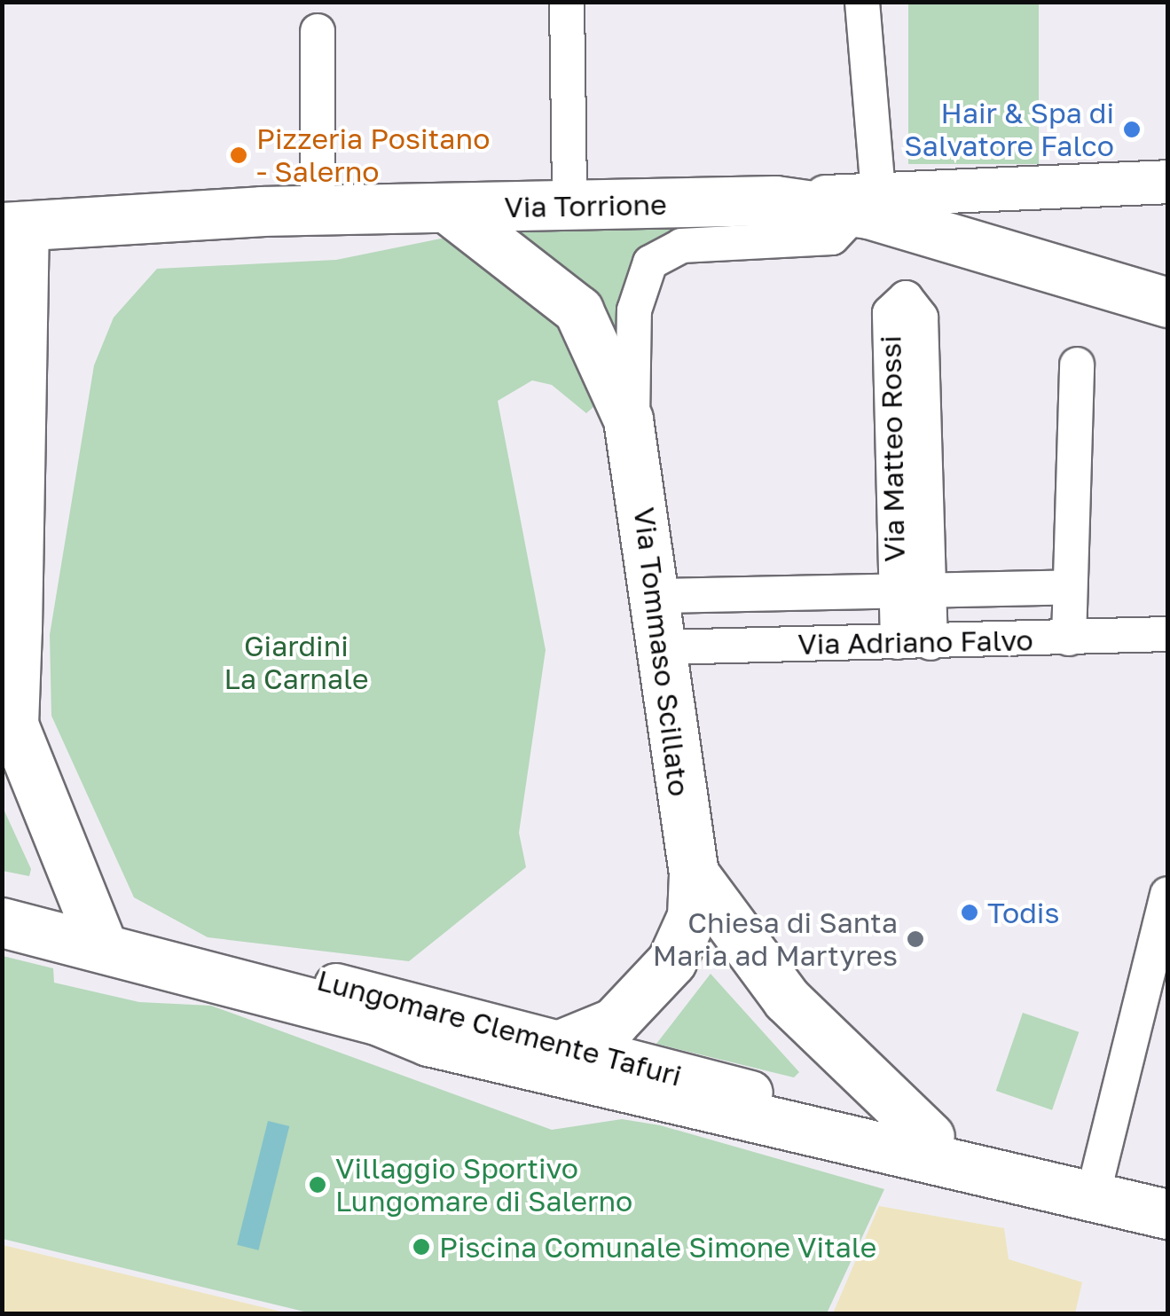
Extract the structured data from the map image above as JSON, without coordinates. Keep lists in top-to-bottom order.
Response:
{
  "streets": {
    "main road": ["Via Torrione", "Via Tommaso Scillato", "Lungomare Clemente Tafuri"],
    "street": ["Via Matteo Rossi", "Via Adriano Falvo"]
  },
  "crossings": [
    ["Via Torrione", "Via Tommaso Scillato"],
    ["Via Matteo Rossi", "Via Adriano Falvo"],
    ["Via Adriano Falvo", "Via Tommaso Scillato"],
    ["Via Tommaso Scillato", "Lungomare Clemente Tafuri"]
  ],
  "parks": ["Giardini La Carnale"],
  "places": [
    "Hair & Spa di Salvatore Falco",
    "Pizzeria Positano - Salerno",
    "Todis",
    "Chiesa di Santa Maria ad Martyres",
    "Villaggio Sportivo Lungomare di Salerno",
    "Piscina Comunale Simone Vitale"
  ]
}
